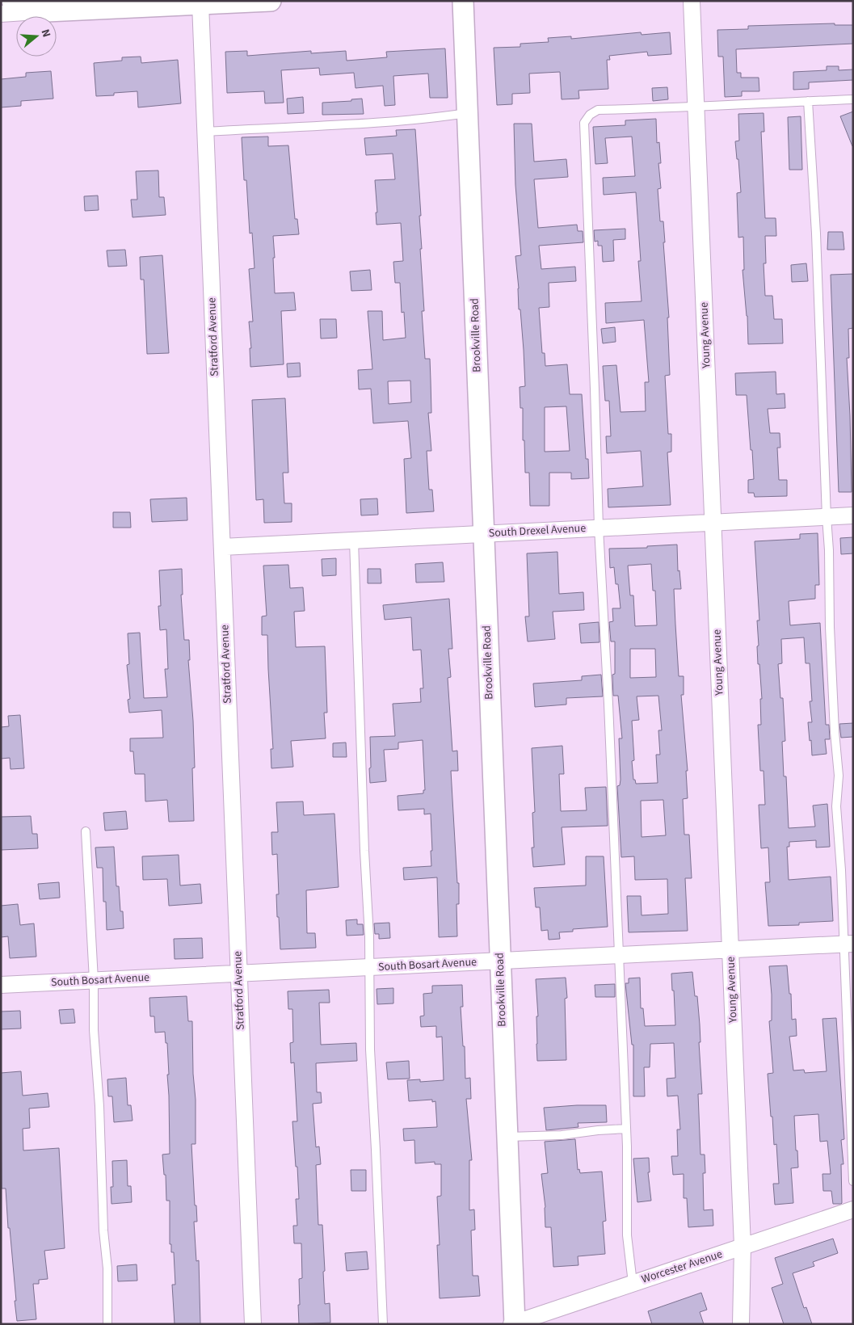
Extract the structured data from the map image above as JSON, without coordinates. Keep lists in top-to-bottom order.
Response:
{
  "streets": {
    "street": [
      "Brookville Road",
      "Young Avenue",
      "Stratford Avenue",
      "South Drexel Avenue",
      "South Bosart Avenue",
      "Worcester Avenue"
    ]
  },
  "crossings": [
    ["Brookville Road", "South Drexel Avenue"],
    ["Brookville Road", "South Bosart Avenue"],
    ["Brookville Road", "Worcester Avenue"],
    ["Young Avenue", "South Drexel Avenue"],
    ["Young Avenue", "South Bosart Avenue"],
    ["Young Avenue", "Worcester Avenue"],
    ["Stratford Avenue", "South Drexel Avenue"],
    ["Stratford Avenue", "South Bosart Avenue"]
  ],
  "north": "right"
}
